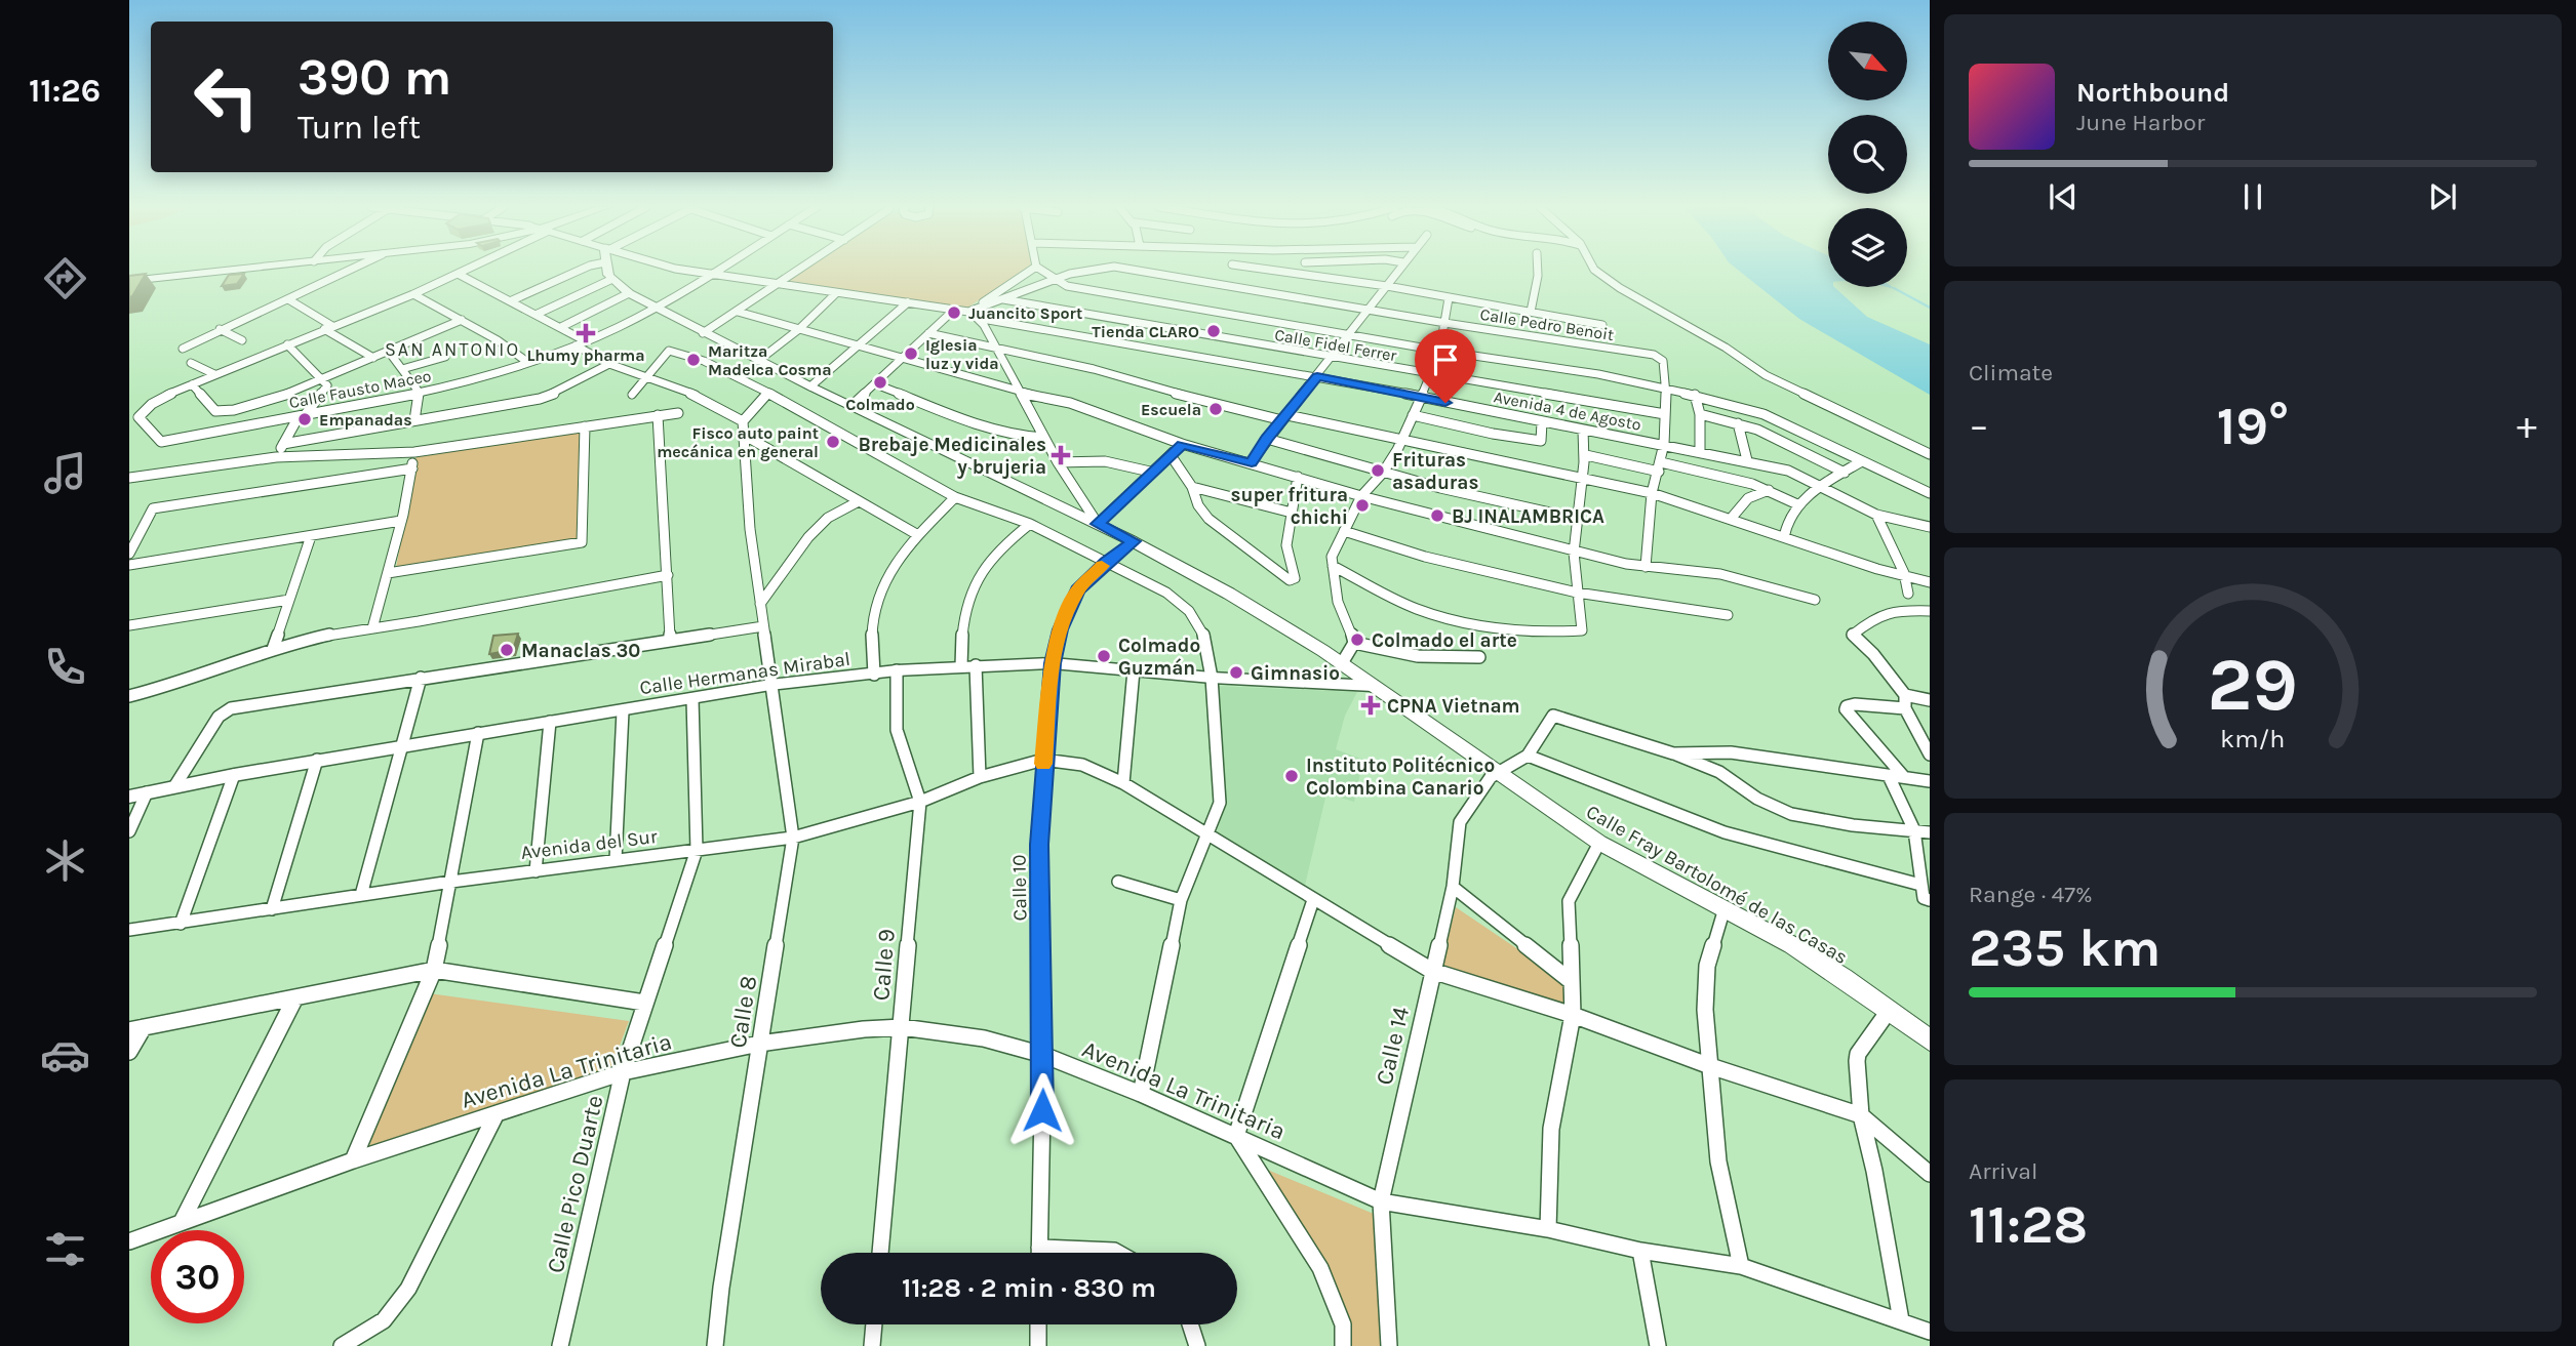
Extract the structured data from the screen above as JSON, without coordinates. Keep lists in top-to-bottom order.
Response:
{
  "streets": {
    "main road": ["Calle Fray Bartolomé de las Casas"],
    "street": [
      "Calle Pedro Benoit",
      "Calle Fidel Ferrer",
      "Calle Fausto Maceo",
      "Avenida 4 de Agosto",
      "Calle Hermanas Mirabal",
      "Avenida del Sur",
      "Calle 10",
      "Calle 9",
      "Calle 8",
      "Calle 14",
      "Avenida La Trinitaria",
      "Calle Pico Duarte"
    ]
  },
  "crossings": [
    ["Calle Pedro Benoit", "Calle Fidel Ferrer"],
    ["Calle Fausto Maceo", "Calle Fray Bartolomé de las Casas"],
    ["Calle Hermanas Mirabal", "Calle Fray Bartolomé de las Casas"],
    ["Calle Hermanas Mirabal", "Calle 10"],
    ["Calle Hermanas Mirabal", "Calle 9"],
    ["Calle Hermanas Mirabal", "Calle 8"],
    ["Calle Hermanas Mirabal", "Calle Pico Duarte"],
    ["Avenida del Sur", "Calle 10"],
    ["Avenida del Sur", "Calle 9"],
    ["Avenida del Sur", "Calle 8"],
    ["Avenida del Sur", "Calle Pico Duarte"],
    ["Calle Fray Bartolomé de las Casas", "Calle 10"],
    ["Calle Fray Bartolomé de las Casas", "Calle 14"],
    ["Calle 10", "Avenida La Trinitaria"],
    ["Calle 9", "Avenida La Trinitaria"],
    ["Calle 8", "Avenida La Trinitaria"],
    ["Calle 14", "Avenida La Trinitaria"],
    ["Avenida La Trinitaria", "Calle Pico Duarte"]
  ],
  "districts": ["SAN ANTONIO"],
  "places": {
    "other": [
      "Juancito Sport",
      "Tienda CLARO",
      "Iglesia luz y vida",
      "Maritza Madelca Cosma",
      "Colmado",
      "Escuela",
      "Empanadas",
      "Fisco auto paint mecánica en general",
      "Frituras asaduras",
      "super fritura chichi",
      "BJ INALAMBRICA",
      "Colmado el arte",
      "Manaclas 30",
      "Colmado Guzmán",
      "Gimnasio",
      "Instituto Politécnico Colombina Canario"
    ],
    "health": ["Lhumy pharma", "Brebaje Medicinales y brujeria", "CPNA Vietnam"]
  },
  "north": "bottom right",
  "page": {
    "tabs": "11:26",
    "turn": ["390 m", "Turn left"],
    "song": ["Northbound", "June Harbor"],
    "tile": [
      "Climate",
      ["Range · 47%", "235 km"],
      ["Arrival", "11:28"]
    ],
    "heat": ["−", "19°", "+"],
    "limit": "30",
    "trip": "11:28 · 2 min · 830 m",
    "gauge": ["29", "km/h"]
  }
}
